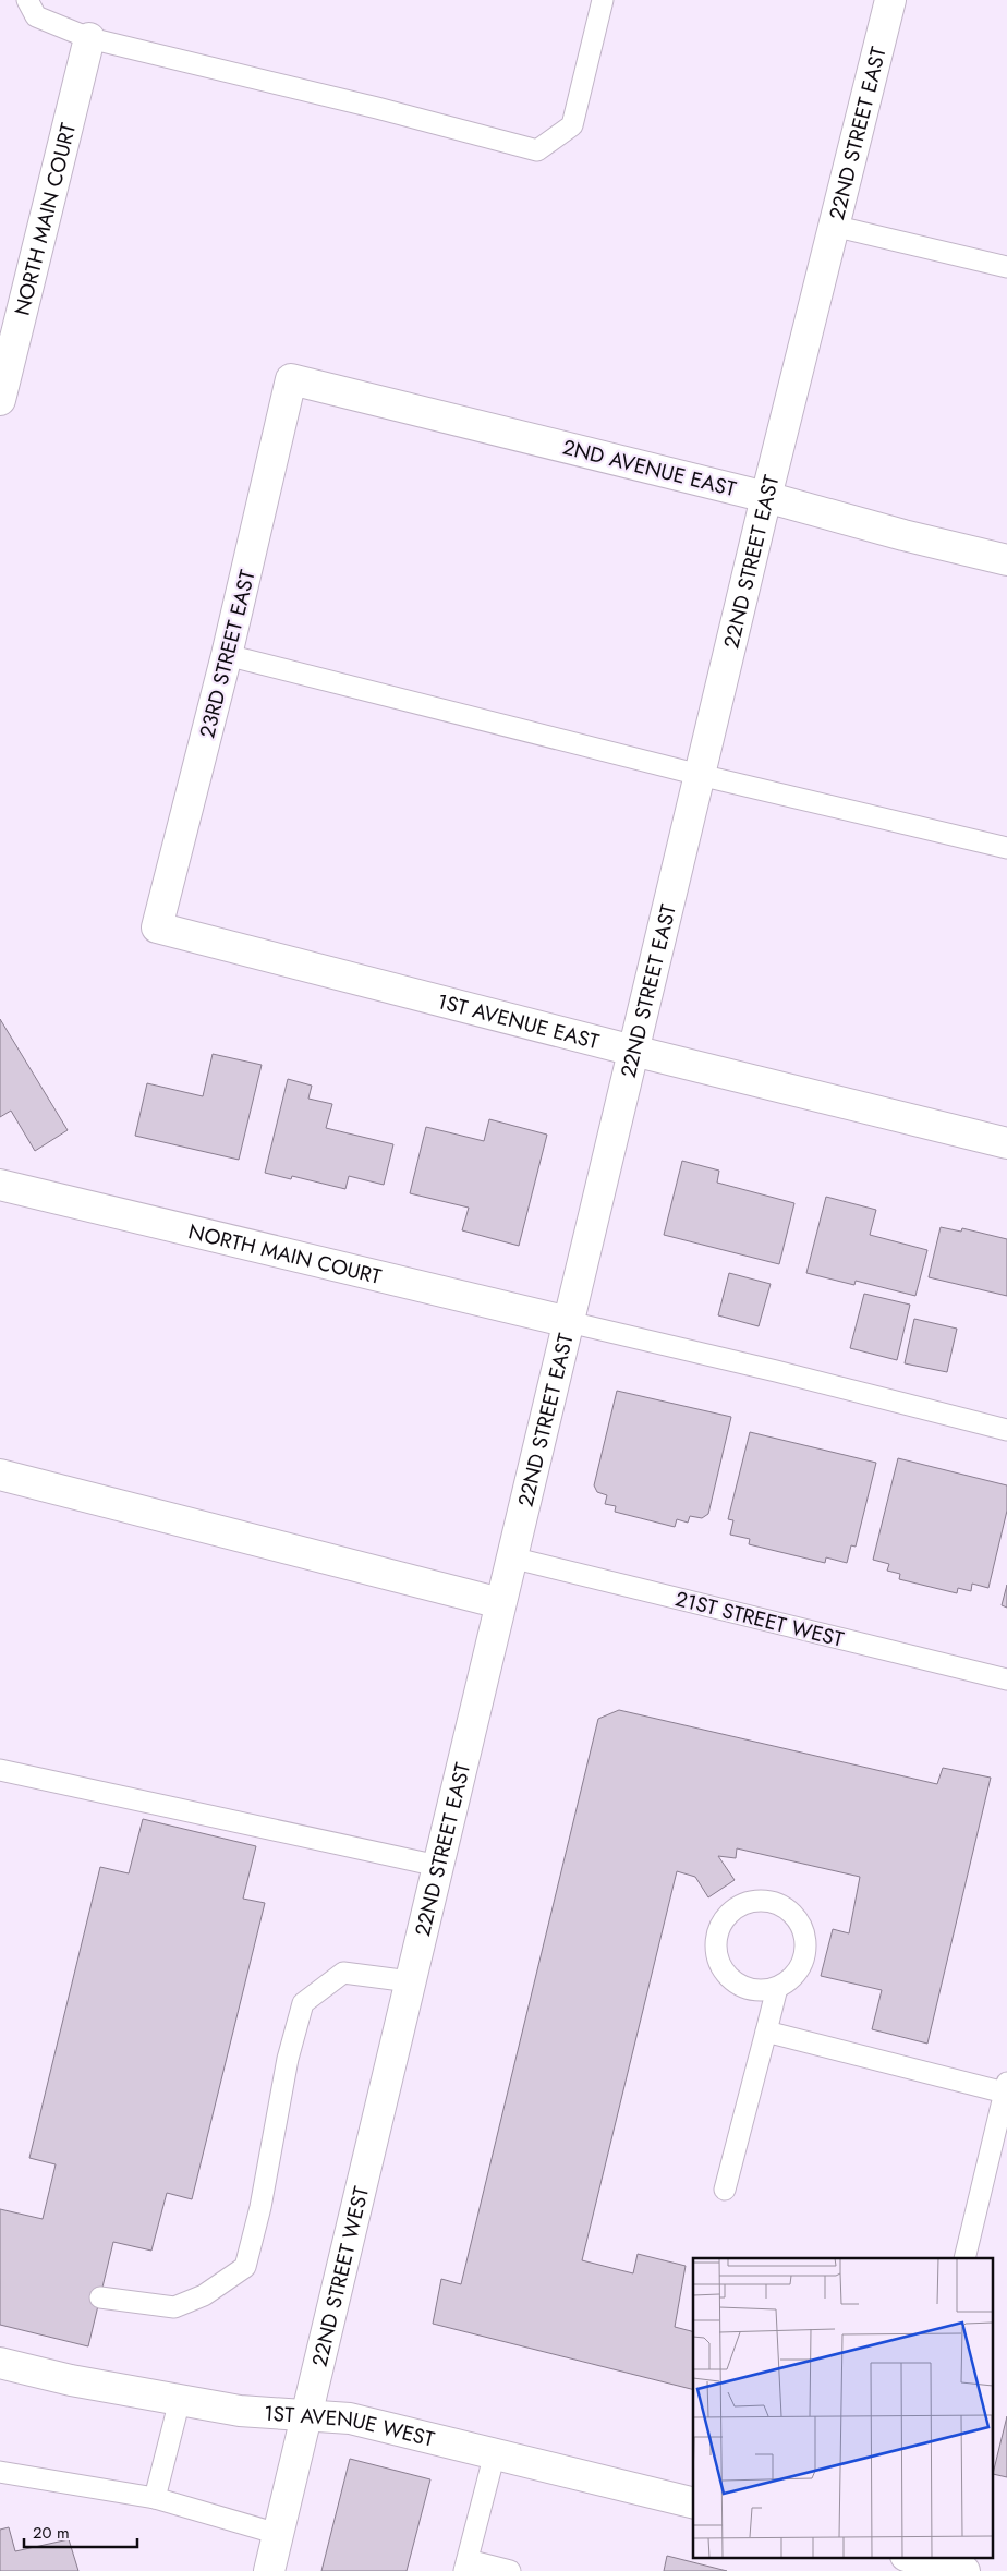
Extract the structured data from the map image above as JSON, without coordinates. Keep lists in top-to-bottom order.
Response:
{
  "streets": {
    "street": [
      "22ND STREET EAST",
      "NORTH MAIN COURT",
      "2ND AVENUE EAST",
      "23RD STREET EAST",
      "1ST AVENUE EAST",
      "22ND STREET WEST",
      "1ST AVENUE WEST"
    ],
    "lane": ["21ST STREET WEST"]
  },
  "crossings": [
    ["22ND STREET EAST", "NORTH MAIN COURT"],
    ["22ND STREET EAST", "2ND AVENUE EAST"],
    ["22ND STREET EAST", "1ST AVENUE EAST"],
    ["22ND STREET EAST", "21ST STREET WEST"],
    ["22ND STREET EAST", "22ND STREET WEST"],
    ["2ND AVENUE EAST", "23RD STREET EAST"],
    ["23RD STREET EAST", "1ST AVENUE EAST"],
    ["22ND STREET WEST", "1ST AVENUE WEST"]
  ],
  "scale_bar": "20 m"
}
